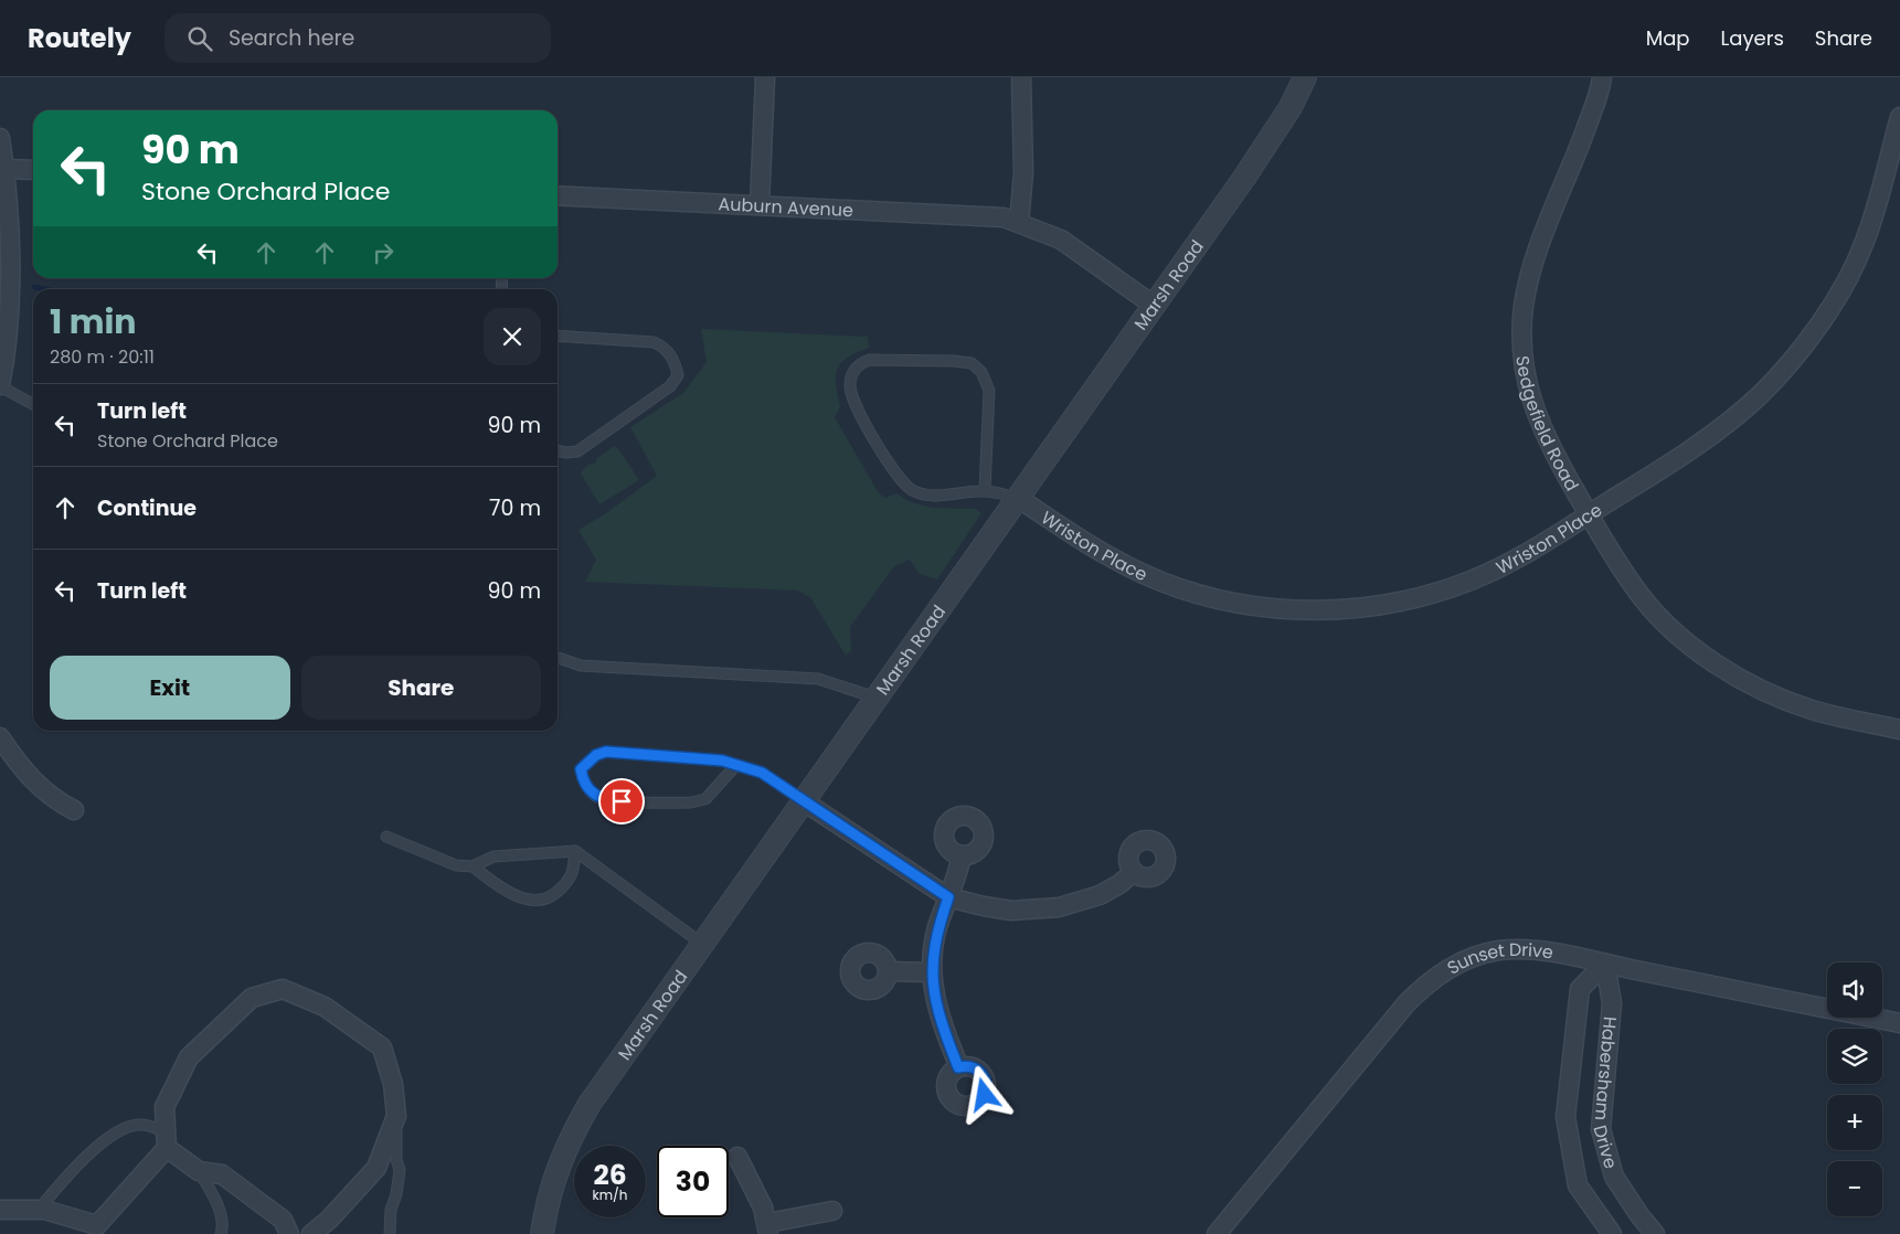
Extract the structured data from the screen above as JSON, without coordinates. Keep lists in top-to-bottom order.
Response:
{
  "streets": {
    "street": [
      "Auburn Avenue",
      "Marsh Road",
      "Sedgefield Road",
      "Wriston Place",
      "Sunset Drive",
      "Habersham Drive"
    ]
  },
  "crossings": [
    ["Auburn Avenue", "Marsh Road"],
    ["Marsh Road", "Wriston Place"],
    ["Sedgefield Road", "Wriston Place"],
    ["Sunset Drive", "Habersham Drive"]
  ],
  "page": {
    "header": "Routely",
    "search": "Search here",
    "nav": ["Map", "Layers", "Share"],
    "turn": ["90 m", "Stone Orchard Place"],
    "heading": ["1 min", "280 m · 20:11"],
    "list": [
      {
        "name": "Turn left",
        "note": "Stone Orchard Place",
        "value": "90 m"
      },
      {
        "name": "Continue",
        "value": "70 m"
      },
      {
        "name": "Turn left",
        "value": "90 m"
      }
    ],
    "buttons": ["Exit", "Share"],
    "map_buttons": ["+", "−"],
    "speed": "26 km/h",
    "limit": "30"
  }
}
